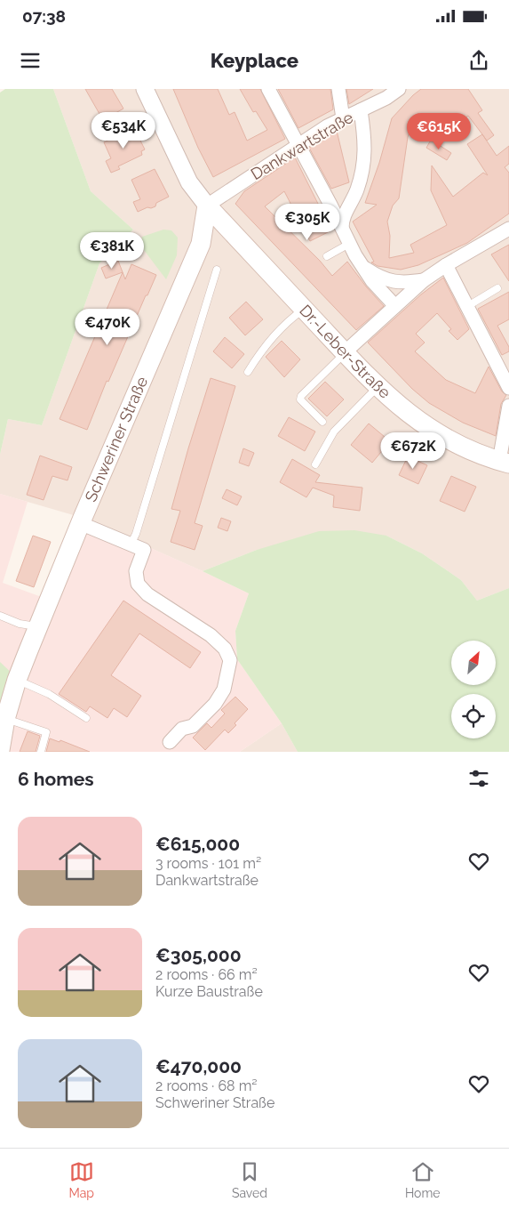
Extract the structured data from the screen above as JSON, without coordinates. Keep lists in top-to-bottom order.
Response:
{
  "streets": {
    "main road": ["Dr.-Leber-Straße", "Schweriner Straße"],
    "street": ["Dankwartstraße"]
  },
  "crossings": [
    ["Dankwartstraße", "Dr.-Leber-Straße"],
    ["Dankwartstraße", "Schweriner Straße"],
    ["Dr.-Leber-Straße", "Schweriner Straße"]
  ],
  "north": "top right",
  "page": {
    "status": "07:38",
    "header": "Keyplace",
    "price": [
      "€534K",
      "€615K",
      "€305K",
      "€381K",
      "€470K",
      "€672K"
    ],
    "heading": "6 homes",
    "list": [
      {
        "name": "€615,000",
        "note": "3 rooms · 101 m² · Dankwartstraße"
      },
      {
        "name": "€305,000",
        "note": "2 rooms · 66 m² · Kurze Baustraße"
      },
      {
        "name": "€470,000",
        "note": "2 rooms · 68 m² · Schweriner Straße"
      }
    ],
    "tabs": ["Map", "Saved", "Home"]
  }
}
